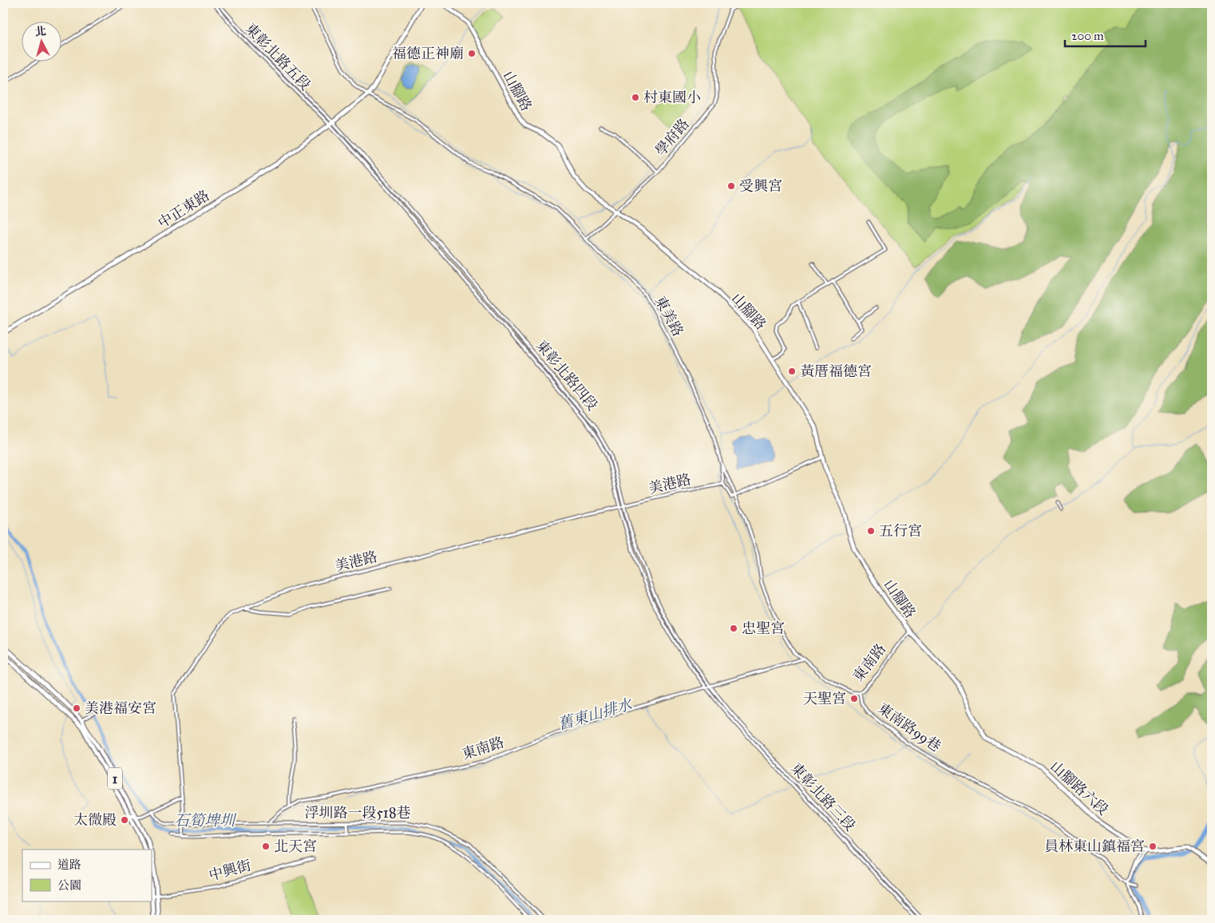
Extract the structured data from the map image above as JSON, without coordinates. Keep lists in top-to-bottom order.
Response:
{
  "streets": {
    "main road": [
      "山腳路",
      "中正東路",
      "1",
      "山腳路六段"
    ],
    "street": [
      "東彰北路五段",
      "學府路",
      "東美路",
      "東彰北路四段",
      "美港路",
      "東南路",
      "東南路99巷",
      "東彰北路三段",
      "浮圳路一段518巷",
      "中興街"
    ]
  },
  "crossings": [
    ["東彰北路五段", "中正東路"],
    ["東彰北路五段", "東彰北路四段"],
    ["山腳路", "學府路"],
    ["山腳路", "東南路"],
    ["山腳路", "山腳路六段"],
    ["學府路", "東美路"],
    ["中正東路", "東美路"],
    ["中正東路", "東彰北路四段"],
    ["東美路", "東南路"],
    ["東彰北路四段", "美港路"],
    ["東彰北路四段", "東南路"],
    ["東彰北路四段", "東彰北路三段"],
    ["美港路", "浮圳路一段518巷"],
    ["東南路", "東南路99巷"],
    ["東南路", "東彰北路三段"],
    ["東南路", "浮圳路一段518巷"],
    ["1", "中興街"]
  ],
  "water": ["舊東山排水", "石筍埤圳"],
  "places": [
    "福德正神廟",
    "村東國小",
    "受興宮",
    "黃厝福德宮",
    "五行宮",
    "忠聖宮",
    "天聖宮",
    "美港福安宮",
    "太微殿",
    "北天宮",
    "員林東山鎮福宮"
  ],
  "legend": ["道路", "公園"],
  "scale_bar": "200 m",
  "north": "top"
}
